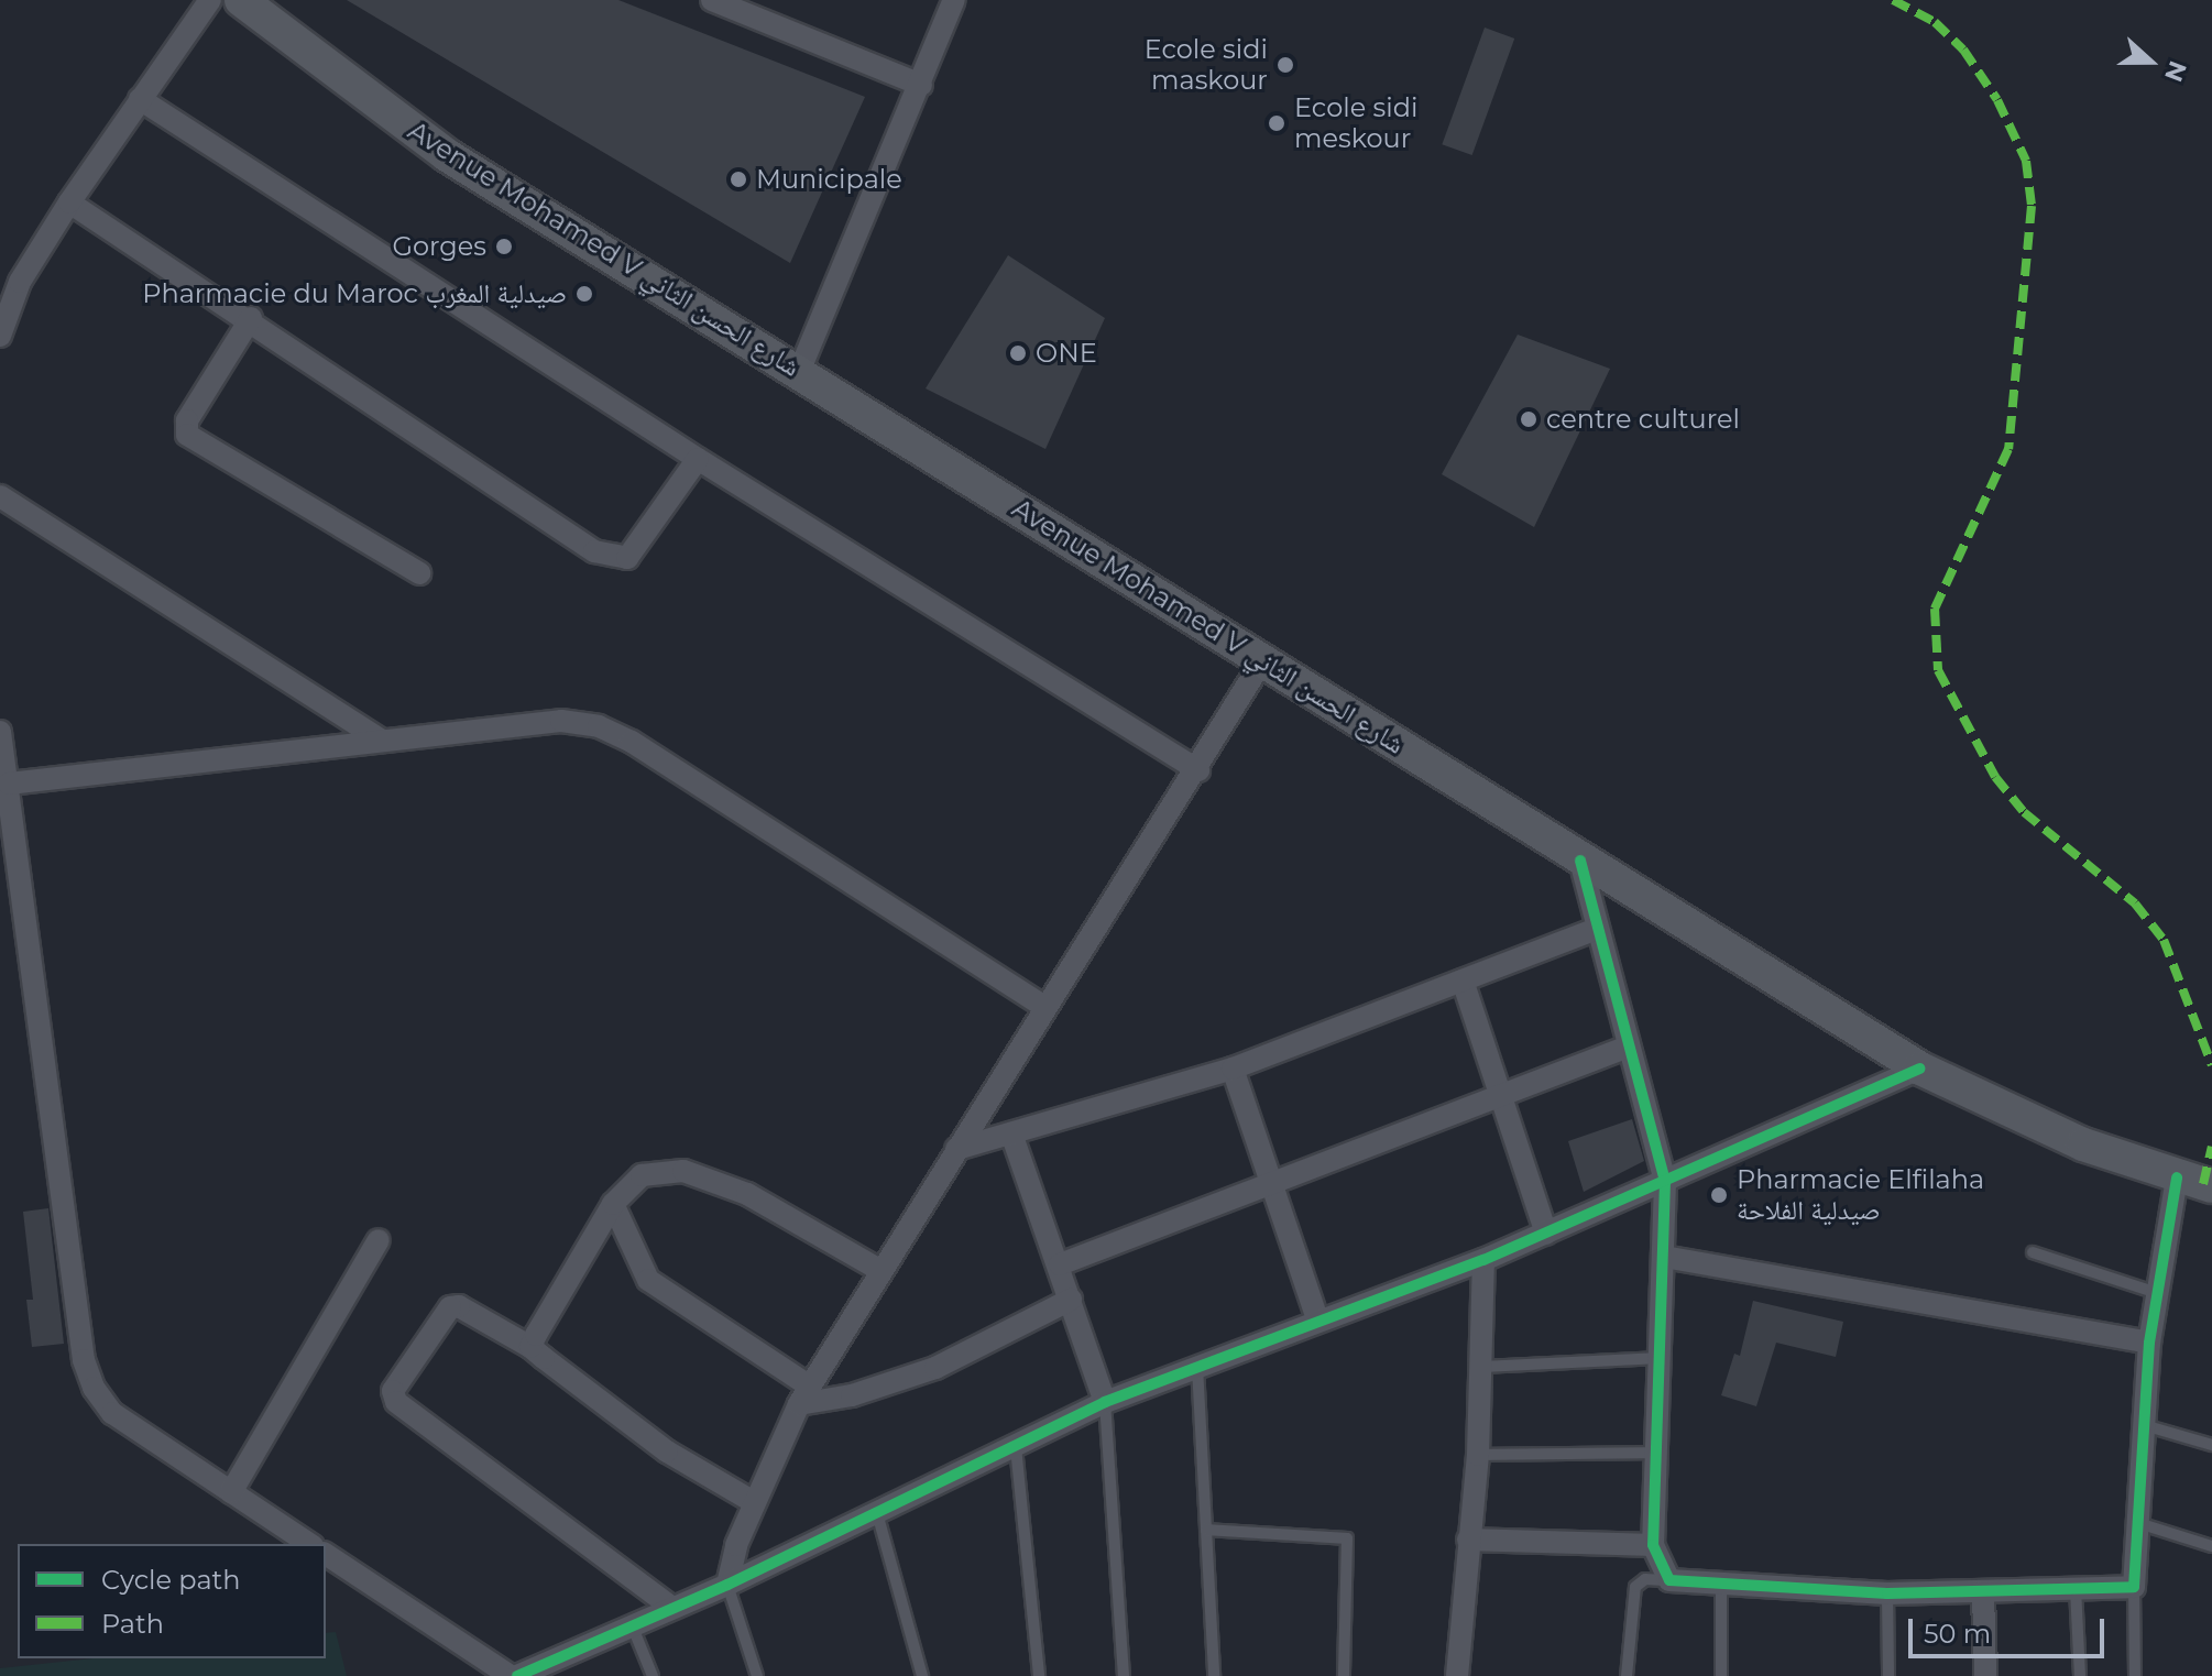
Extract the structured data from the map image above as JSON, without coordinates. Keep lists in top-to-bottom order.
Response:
{
  "streets": {
    "main road": ["Avenue Mohamed V شارع الحسن الثاني"]
  },
  "places": [
    "Ecole sidi maskour",
    "Ecole sidi meskour",
    "Municipale",
    "Gorges",
    "Pharmacie du Maroc صيدلية المغرب",
    "ONE",
    "centre culturel",
    "Pharmacie Elfilaha صيدلية الفلاحة"
  ],
  "legend": ["Cycle path", "Path"],
  "scale_bar": "50 m",
  "north": "right"
}
